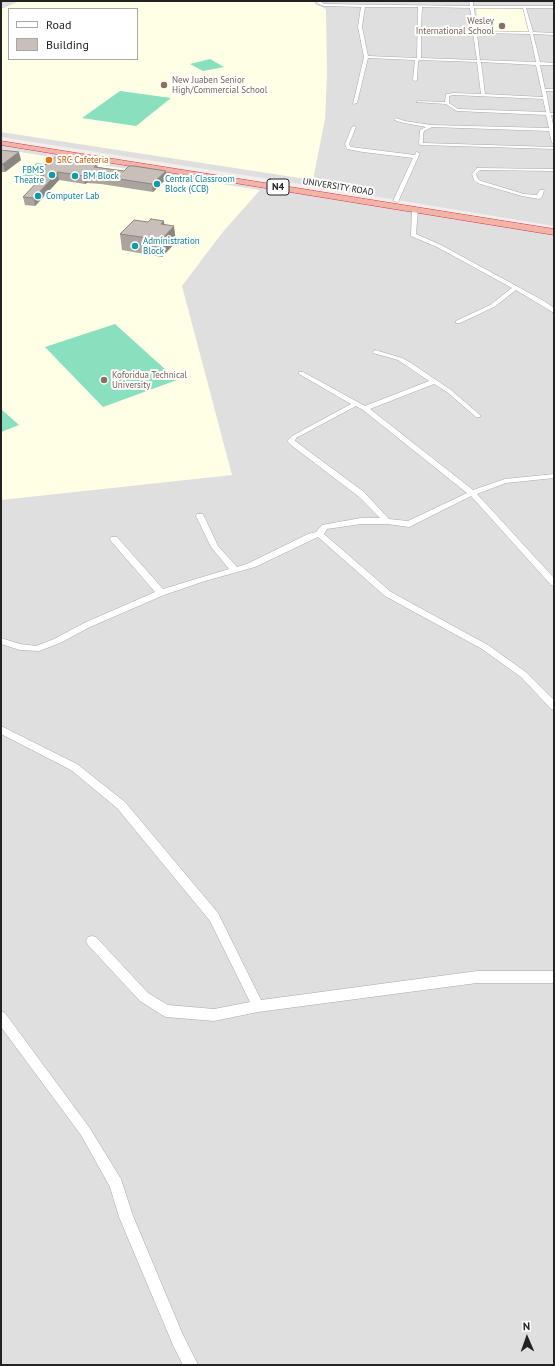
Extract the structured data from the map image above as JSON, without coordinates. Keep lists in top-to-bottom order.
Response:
{
  "streets": {
    "highway": ["N4", "UNIVERSITY ROAD"]
  },
  "places": [
    "Wesley International School",
    "New Juaben Senior High/Commercial School",
    "SRC Cafeteria",
    "FBMS Theatre",
    "BM Block",
    "Central Classroom Block (CCB)",
    "Computer Lab",
    "Administration Block",
    "Koforidua Technical University"
  ],
  "legend": ["Road", "Building"],
  "north": "top"
}
